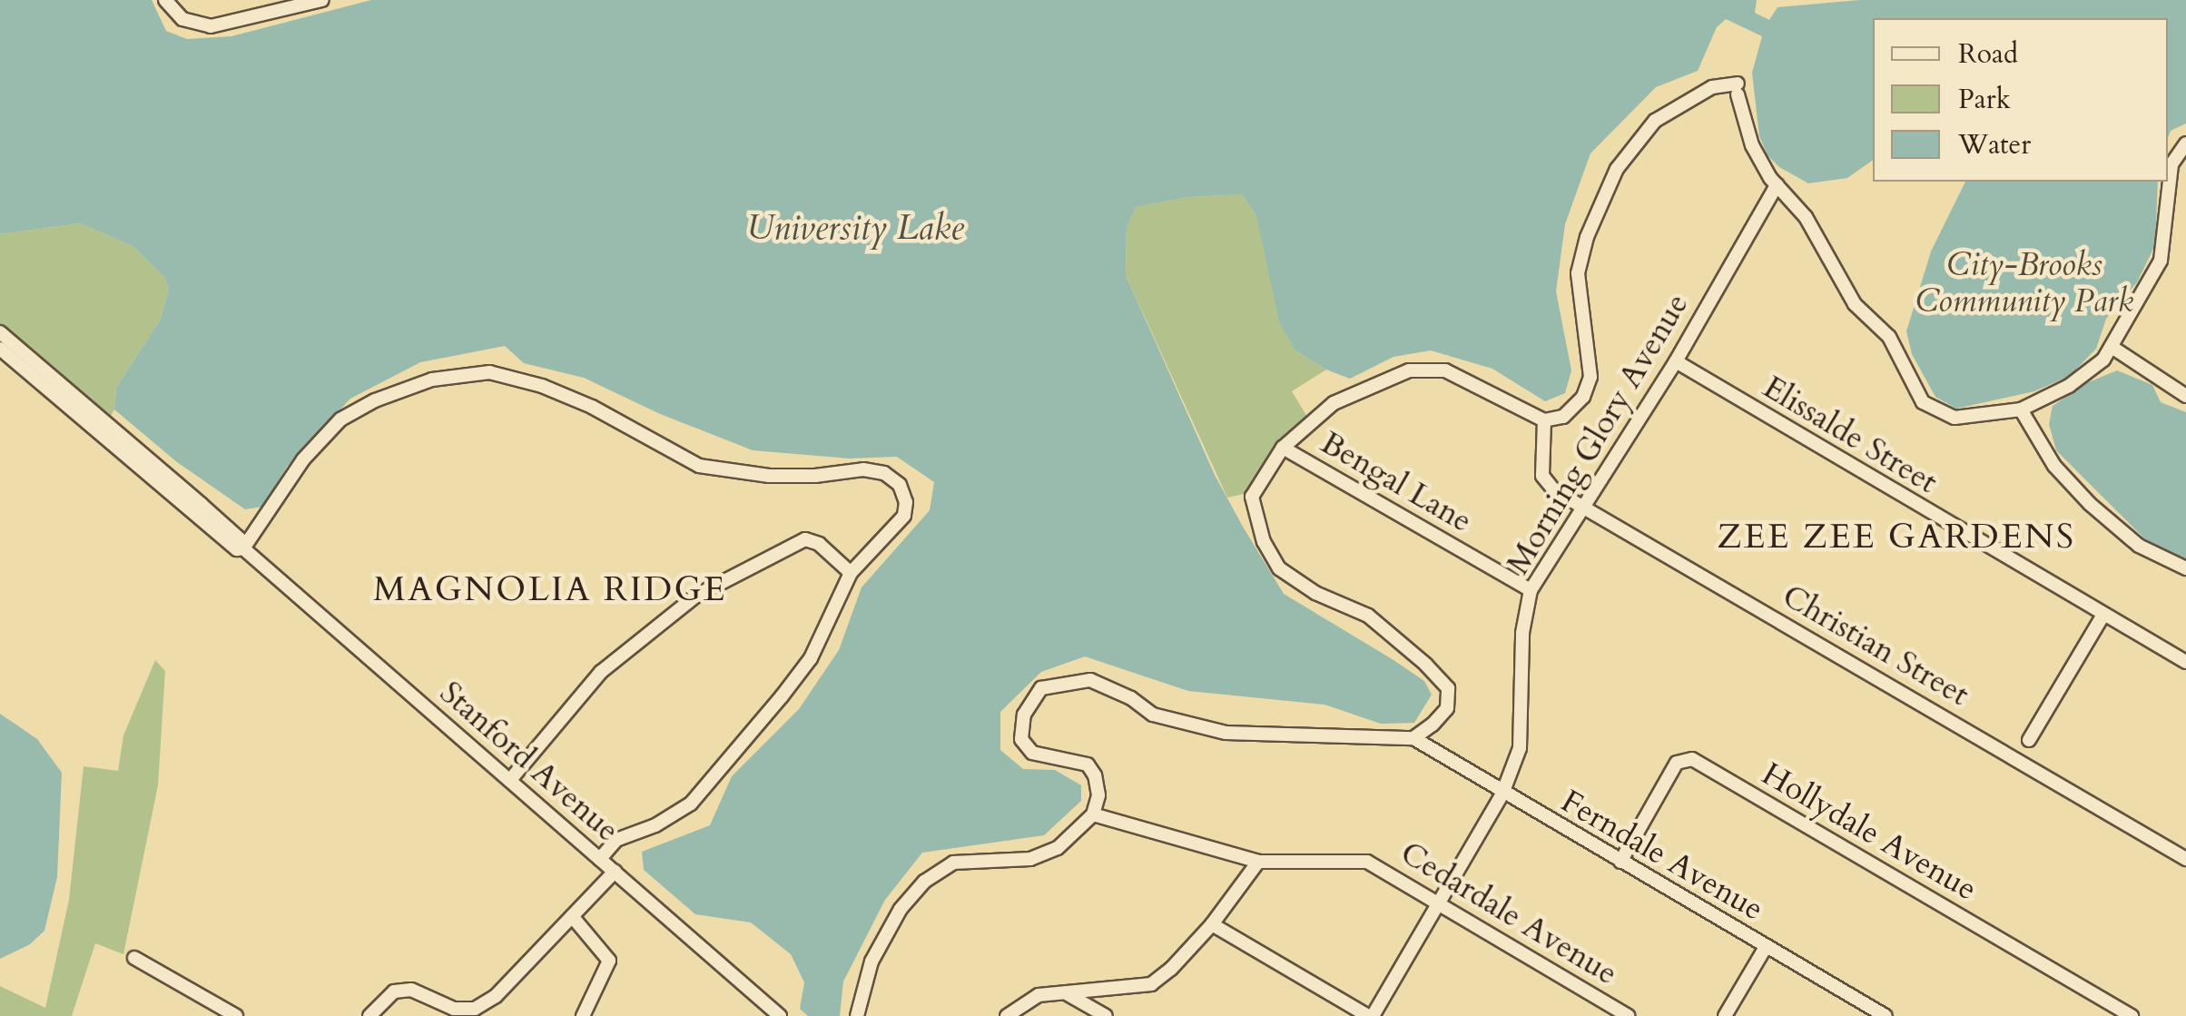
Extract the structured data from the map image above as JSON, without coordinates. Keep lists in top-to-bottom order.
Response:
{
  "streets": {
    "street": [
      "Morning Glory Avenue",
      "Elissalde Street",
      "Bengal Lane",
      "Christian Street",
      "Stanford Avenue",
      "Hollydale Avenue",
      "Ferndale Avenue",
      "Cedardale Avenue"
    ]
  },
  "crossings": [
    ["Morning Glory Avenue", "Elissalde Street"],
    ["Morning Glory Avenue", "Bengal Lane"],
    ["Morning Glory Avenue", "Christian Street"],
    ["Morning Glory Avenue", "Ferndale Avenue"],
    ["Morning Glory Avenue", "Cedardale Avenue"],
    ["Hollydale Avenue", "Ferndale Avenue"]
  ],
  "districts": ["ZEE ZEE GARDENS", "MAGNOLIA RIDGE"],
  "water": ["University Lake"],
  "parks": ["City-Brooks Community Park"],
  "legend": ["Road", "Park", "Water"]
}
